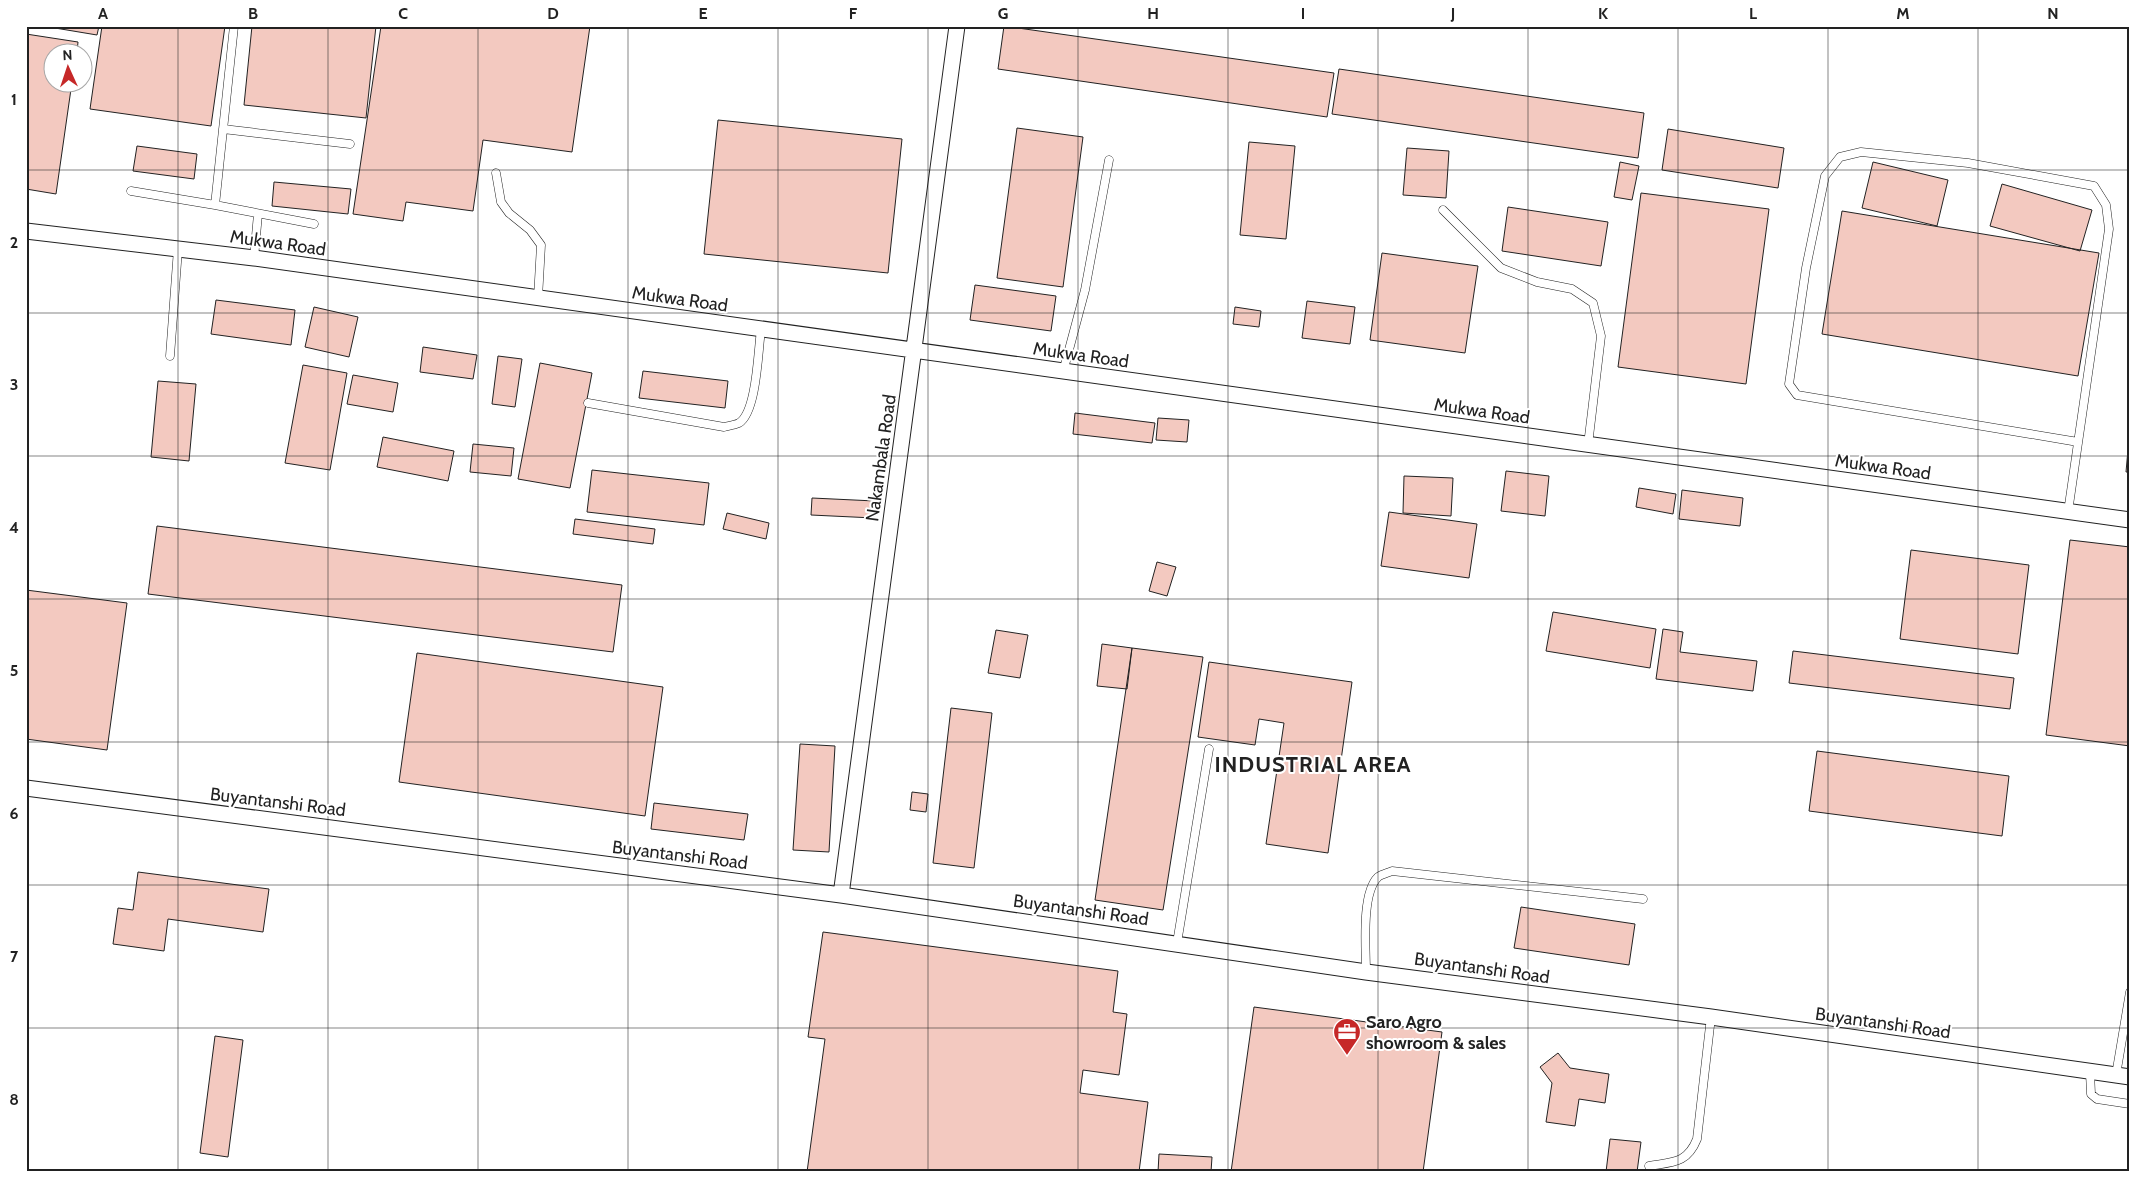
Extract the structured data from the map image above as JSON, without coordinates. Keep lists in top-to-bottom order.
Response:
{
  "streets": {
    "street": ["Mukwa Road", "Nakambala Road", "Buyantanshi Road"]
  },
  "crossings": [
    ["Mukwa Road", "Nakambala Road"],
    ["Nakambala Road", "Buyantanshi Road"]
  ],
  "districts": ["INDUSTRIAL AREA"],
  "places": {
    "office": ["Saro Agro showroom & sales"]
  },
  "north": "top",
  "grid": {
    "columns": [
      "A",
      "B",
      "C",
      "D",
      "E",
      "F",
      "G",
      "H",
      "I",
      "J",
      "K",
      "L",
      "M",
      "N"
    ],
    "rows": [
      "1",
      "2",
      "3",
      "4",
      "5",
      "6",
      "7",
      "8"
    ]
  }
}
